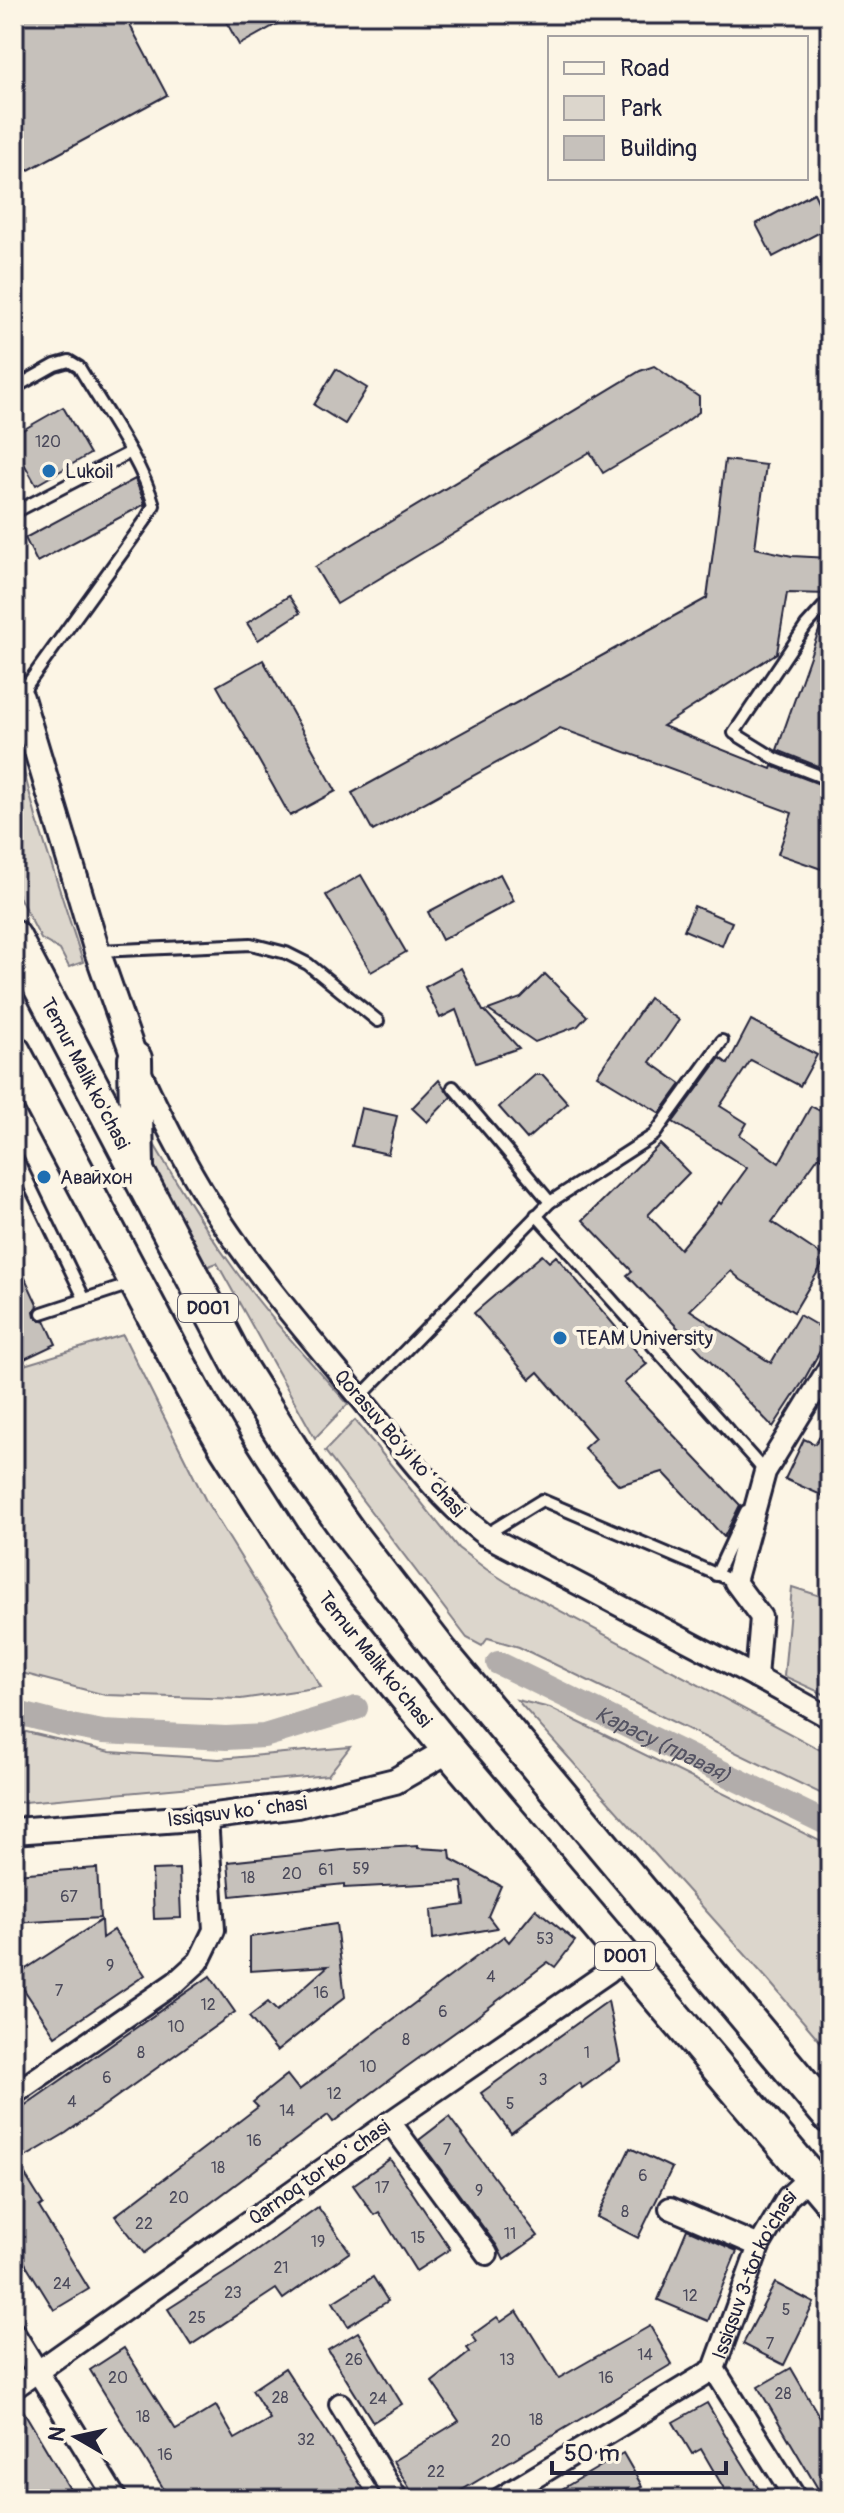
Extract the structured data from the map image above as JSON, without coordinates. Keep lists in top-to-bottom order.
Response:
{
  "streets": {
    "highway": ["Temur Malik ko'chasi", "D001"],
    "street": [
      "Qorasuv Bo‘yi koʻchasi",
      "Issiqsuv koʻchasi",
      "Qarnoq tor koʻchasi",
      "Issiqsuv 3-tor ko'chasi"
    ]
  },
  "crossings": [
    ["Temur Malik ko'chasi", "Issiqsuv koʻchasi"],
    ["Temur Malik ko'chasi", "Qarnoq tor koʻchasi"],
    ["Temur Malik ko'chasi", "Issiqsuv 3-tor ko'chasi"]
  ],
  "water": ["Карасу (правая)"],
  "places": ["Lukoil", "Авайхон", "TEAM University"],
  "house_numbers": [
    "120",
    "59",
    "61",
    "20",
    "18",
    "67",
    "53",
    "9",
    "4",
    "7",
    "16",
    "12",
    "6",
    "10",
    "8",
    "8",
    "1",
    "10",
    "6",
    "3",
    "12",
    "4",
    "5",
    "14",
    "16",
    "7",
    "18",
    "6",
    "17",
    "9",
    "20",
    "8",
    "22",
    "11",
    "15",
    "19",
    "21",
    "24",
    "23",
    "12",
    "5",
    "25",
    "7",
    "14",
    "26",
    "13",
    "20",
    "16",
    "28",
    "28",
    "24",
    "18",
    "18",
    "32",
    "20",
    "16",
    "22"
  ],
  "legend": ["Road", "Park", "Building"],
  "scale_bar": "50 m",
  "north": "left"
}
